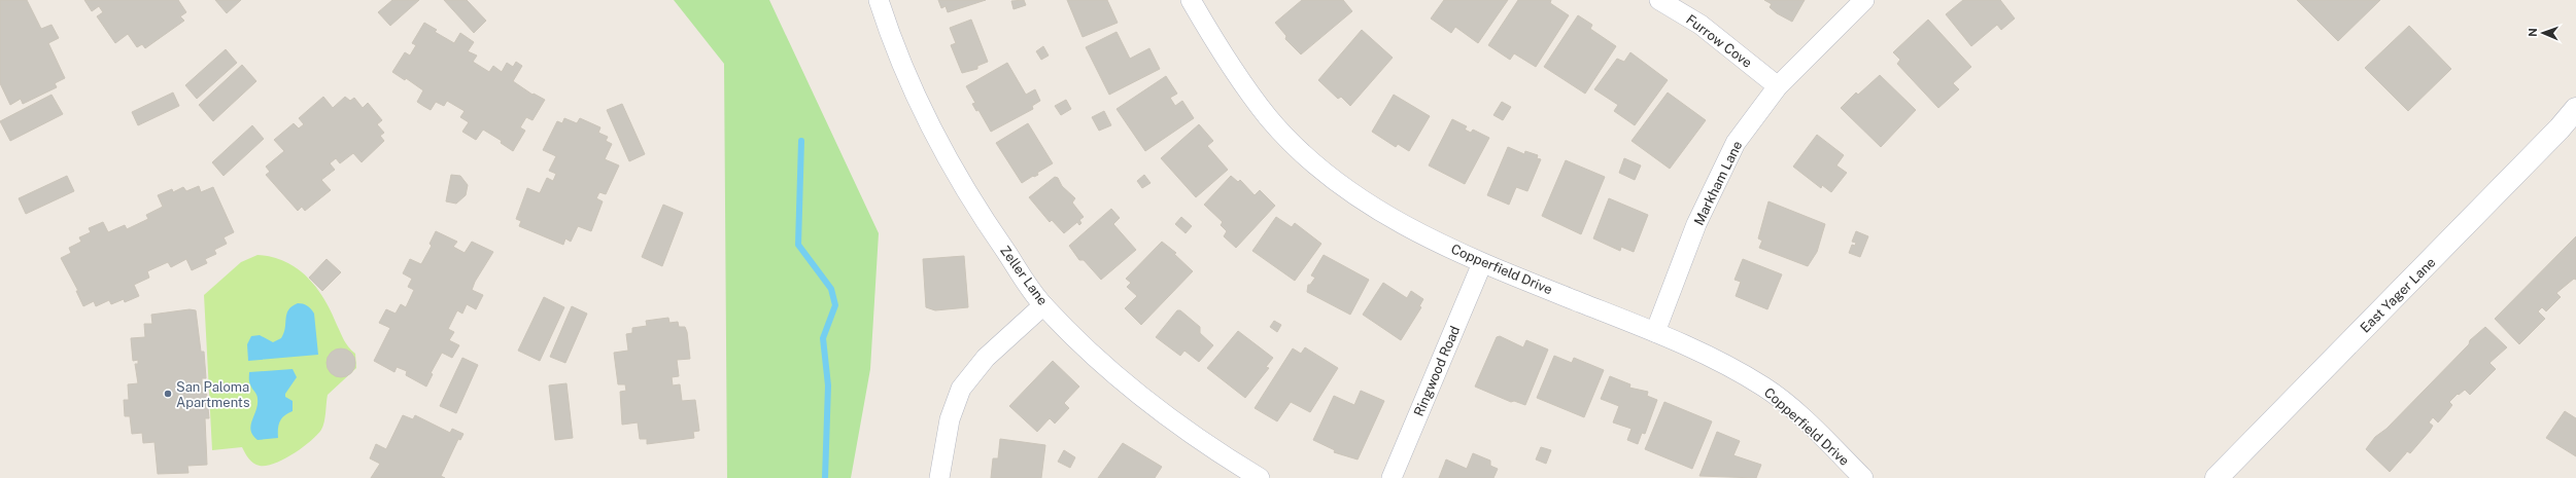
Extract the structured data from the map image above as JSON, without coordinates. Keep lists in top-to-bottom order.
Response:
{
  "streets": {
    "street": [
      "Furrow Cove",
      "Markham Lane",
      "Copperfield Drive",
      "Zeller Lane",
      "East Yager Lane",
      "Ringwood Road"
    ]
  },
  "crossings": [
    ["Furrow Cove", "Markham Lane"],
    ["Markham Lane", "Copperfield Drive"],
    ["Copperfield Drive", "Ringwood Road"]
  ],
  "places": ["San Paloma Apartments"],
  "north": "left"
}
